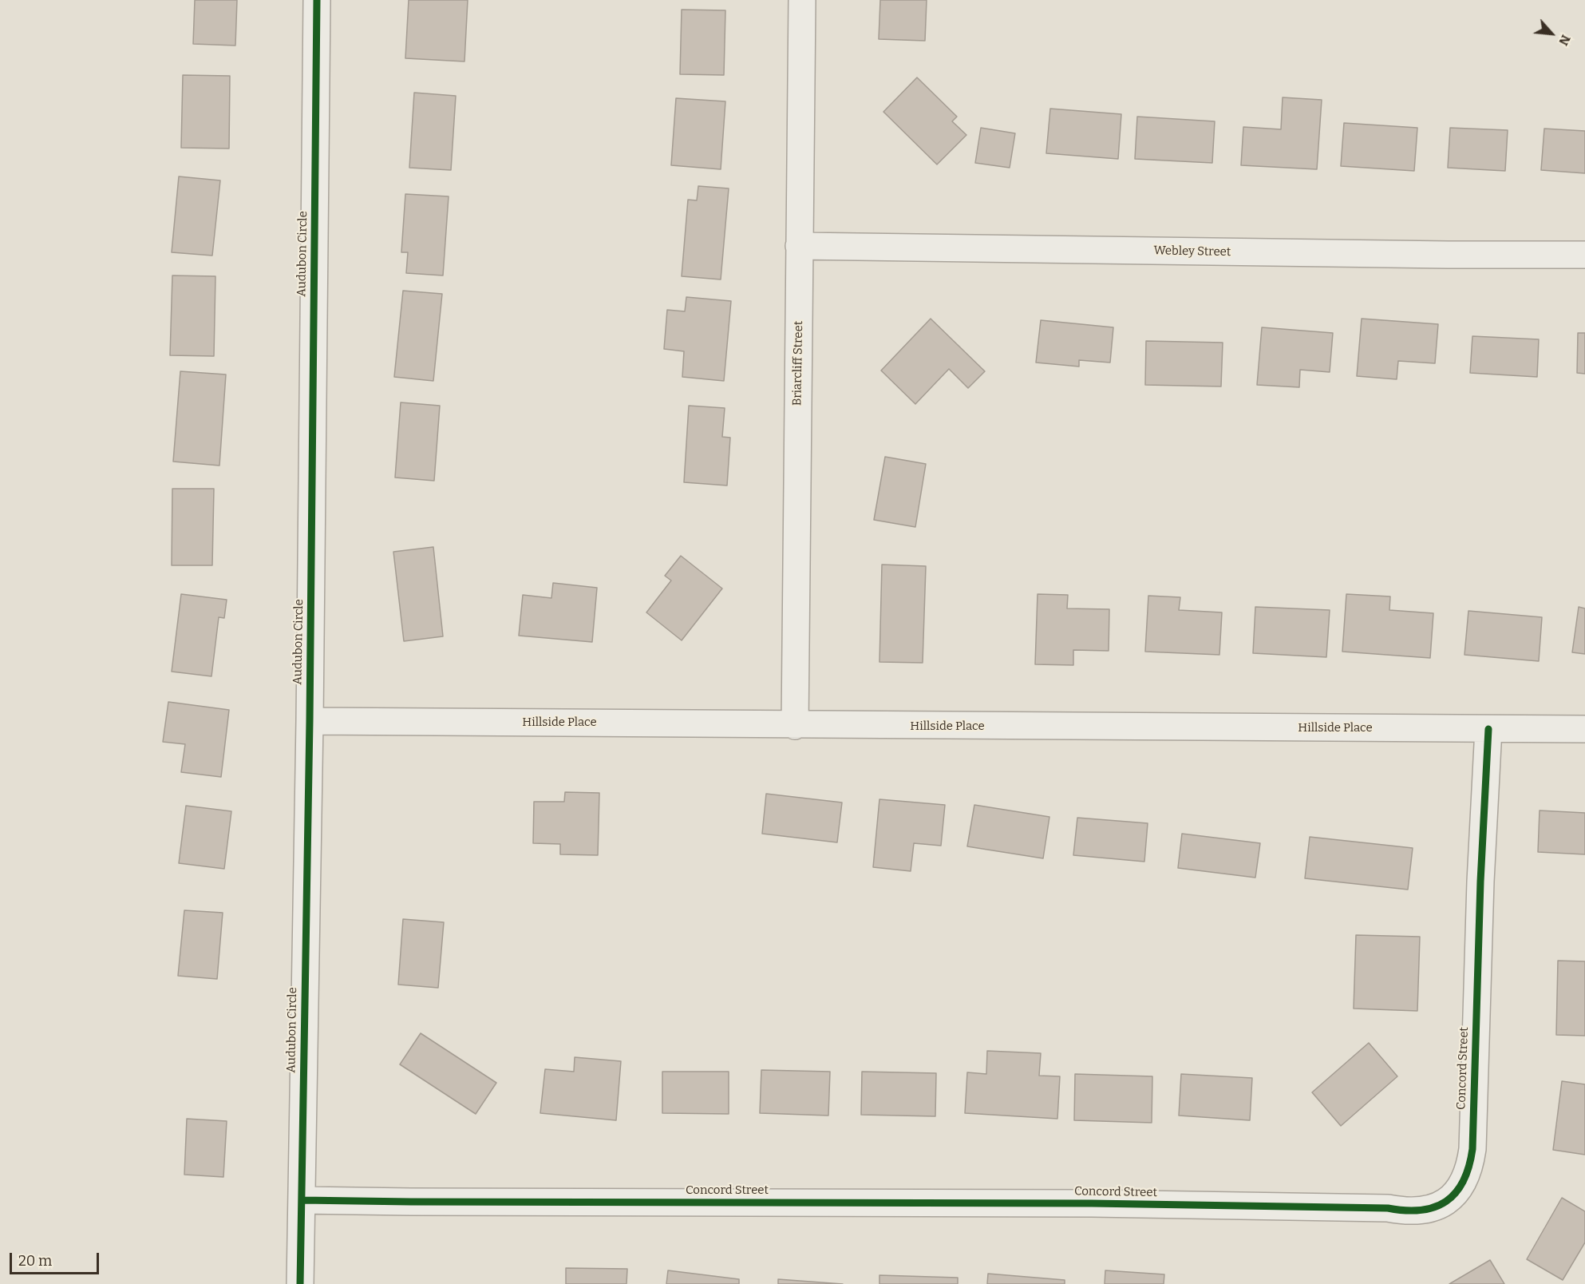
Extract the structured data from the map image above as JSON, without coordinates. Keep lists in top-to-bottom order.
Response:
{
  "streets": {
    "street": [
      "Webley Street",
      "Audubon Circle",
      "Briarcliff Street",
      "Hillside Place",
      "Concord Street"
    ]
  },
  "crossings": [
    ["Webley Street", "Briarcliff Street"],
    ["Audubon Circle", "Hillside Place"],
    ["Audubon Circle", "Concord Street"],
    ["Briarcliff Street", "Hillside Place"],
    ["Hillside Place", "Concord Street"]
  ],
  "scale_bar": "20 m",
  "north": "bottom right"
}
